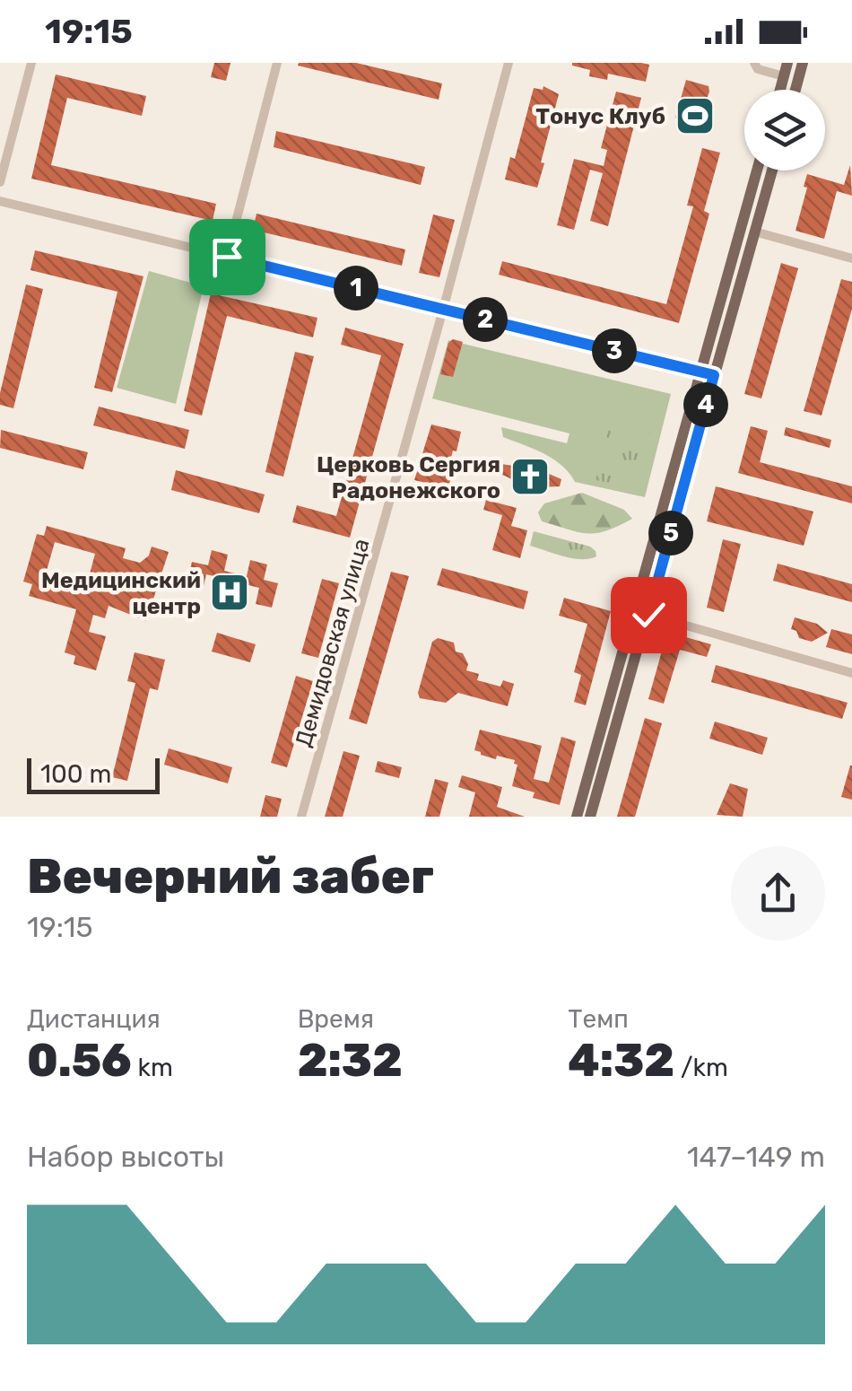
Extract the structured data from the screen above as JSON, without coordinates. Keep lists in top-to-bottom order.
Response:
{
  "streets": {
    "street": ["Демидовская улица"]
  },
  "places": {
    "sports": ["Тонус Клуб"],
    "church": ["Церковь Сергия Радонежского"],
    "hospital": ["Медицинский центр"]
  },
  "scale_bar": "100 m",
  "page": {
    "status": "19:15",
    "pins": [
      "1",
      "2",
      "3",
      "4",
      "5"
    ],
    "scale": "100 m",
    "heading": ["Вечерний забег", "19:15"],
    "stats": [
      ["Дистанция", "0.56 km"],
      ["Время", "2:32"],
      ["Темп", "4:32 /km"]
    ],
    "chart": ["Набор высоты", "147–149 m"]
  }
}
